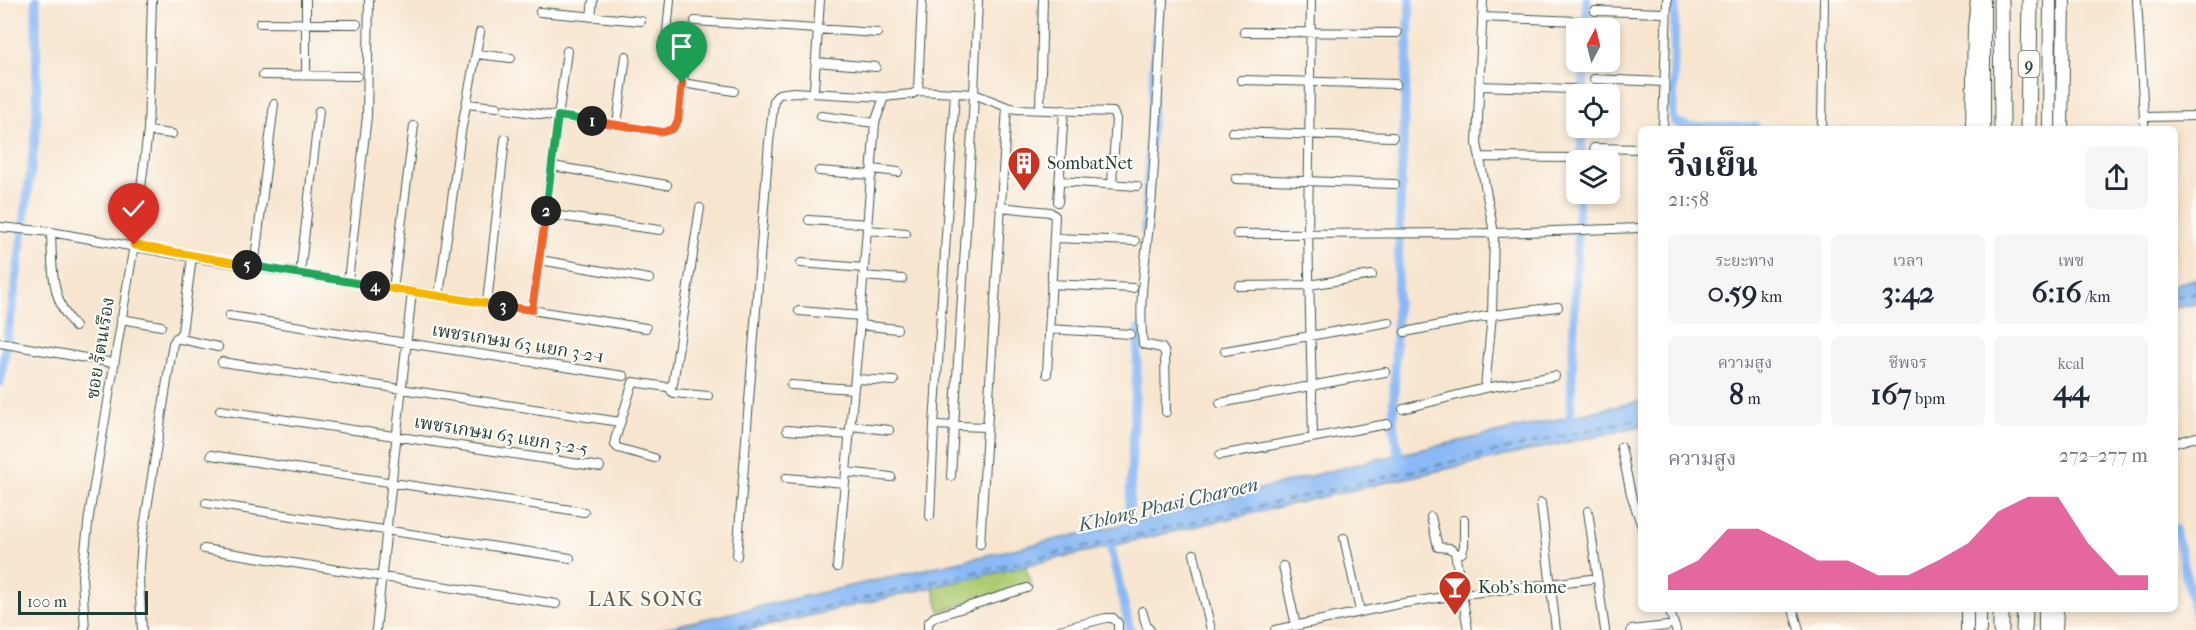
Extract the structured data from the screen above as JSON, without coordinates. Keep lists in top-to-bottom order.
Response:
{
  "streets": {
    "highway": ["9"],
    "street": ["เพชรเกษม 63 แยก 3-2-1", "ซอย ร้ตนเรึอง", "เพชรเกษม 63 แยก 3-2-5"]
  },
  "districts": ["LAK SONG"],
  "water": ["Khlong Phasi Charoen"],
  "places": {
    "building": ["SombatNet"],
    "bar": ["Kob's home"]
  },
  "scale_bar": "100 m",
  "north": "top",
  "page": {
    "pins": [
      "1",
      "2",
      "5",
      "4",
      "3"
    ],
    "heading": ["วิ่งเย็น", "21:58"],
    "stats": [
      ["ระยะทาง", "0.59 km"],
      ["เวลา", "3:42"],
      ["เพซ", "6:16 /km"],
      ["ความสูง", "8 m"],
      ["ชีพจร", "167 bpm"],
      ["kcal", "44"]
    ],
    "chart": ["ความสูง", "272–277 m"],
    "scale": "100 m"
  }
}
